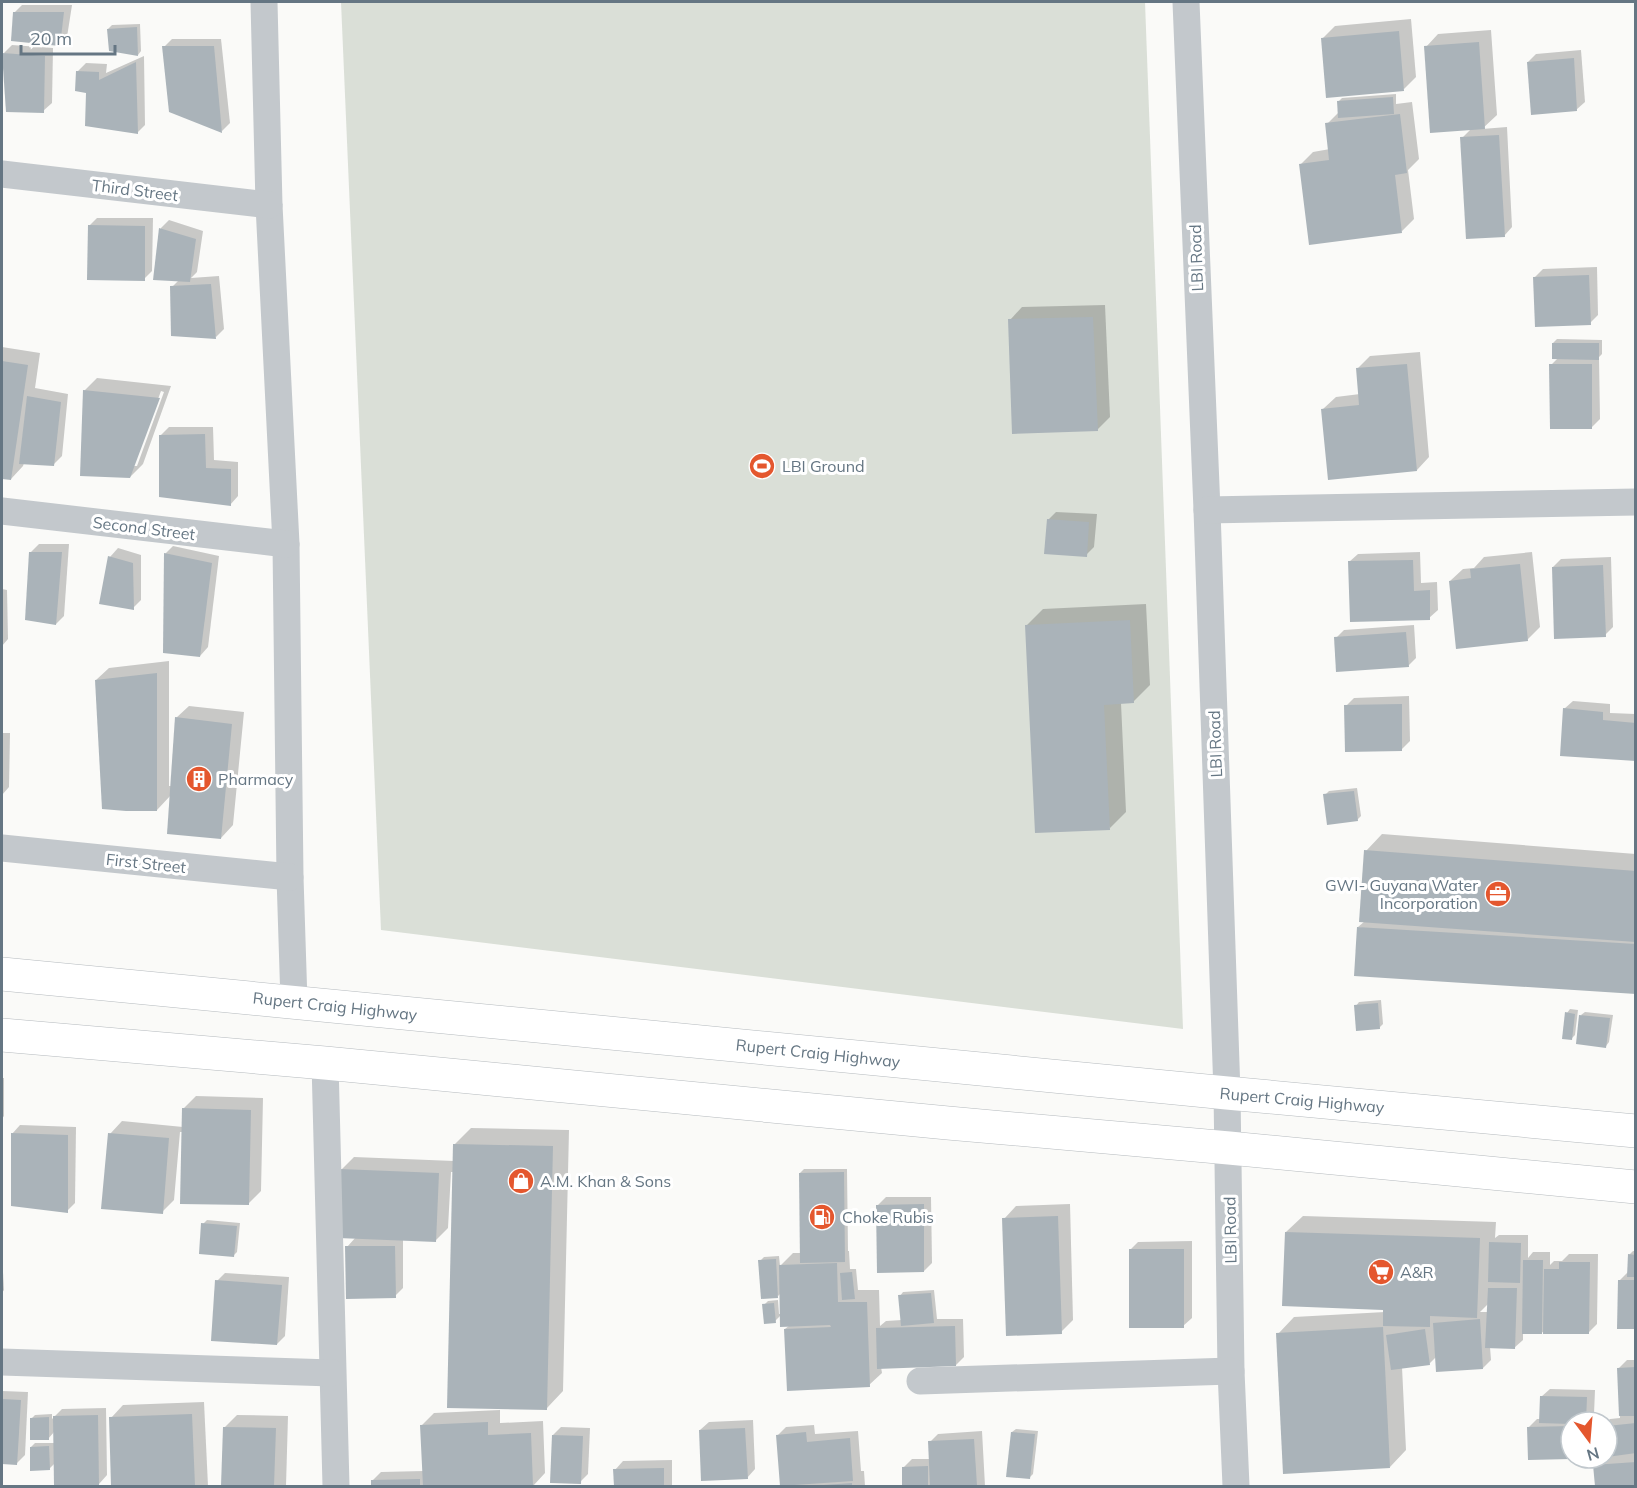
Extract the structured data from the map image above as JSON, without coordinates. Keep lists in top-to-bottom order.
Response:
{
  "streets": {
    "main road": ["Rupert Craig Highway"],
    "street": [
      "Third Street",
      "LBI Road",
      "Second Street",
      "First Street"
    ]
  },
  "crossings": [
    ["LBI Road", "Rupert Craig Highway"]
  ],
  "places": {
    "sports": ["LBI Ground"],
    "building": ["Pharmacy"],
    "office": ["GWI- Guyana Water Incorporation"],
    "shop": ["A.M. Khan & Sons"],
    "fuel station": ["Choke Rubis"],
    "supermarket": ["A&R"]
  },
  "scale_bar": "20 m",
  "north": "bottom"
}
